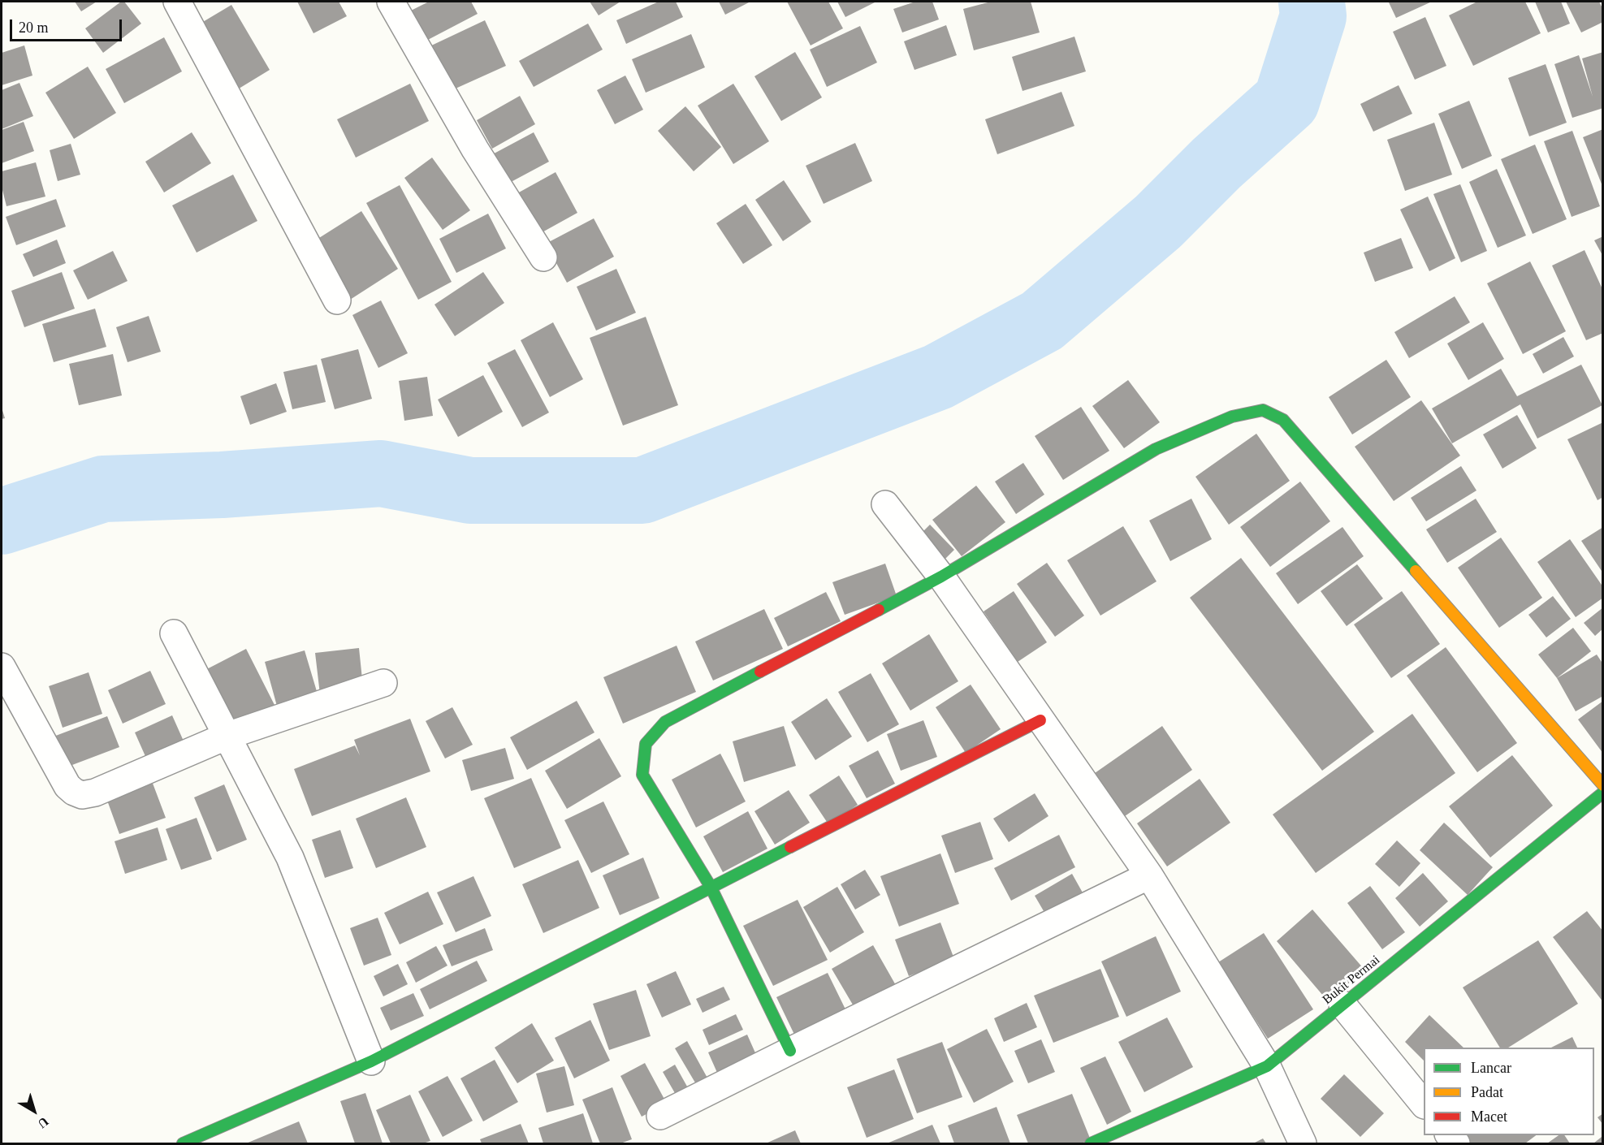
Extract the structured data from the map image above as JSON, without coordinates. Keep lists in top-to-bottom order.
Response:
{
  "streets": {
    "street": ["Bukit Permai"]
  },
  "legend": ["Lancar", "Padat", "Macet"],
  "scale_bar": "20 m",
  "north": "bottom right"
}
